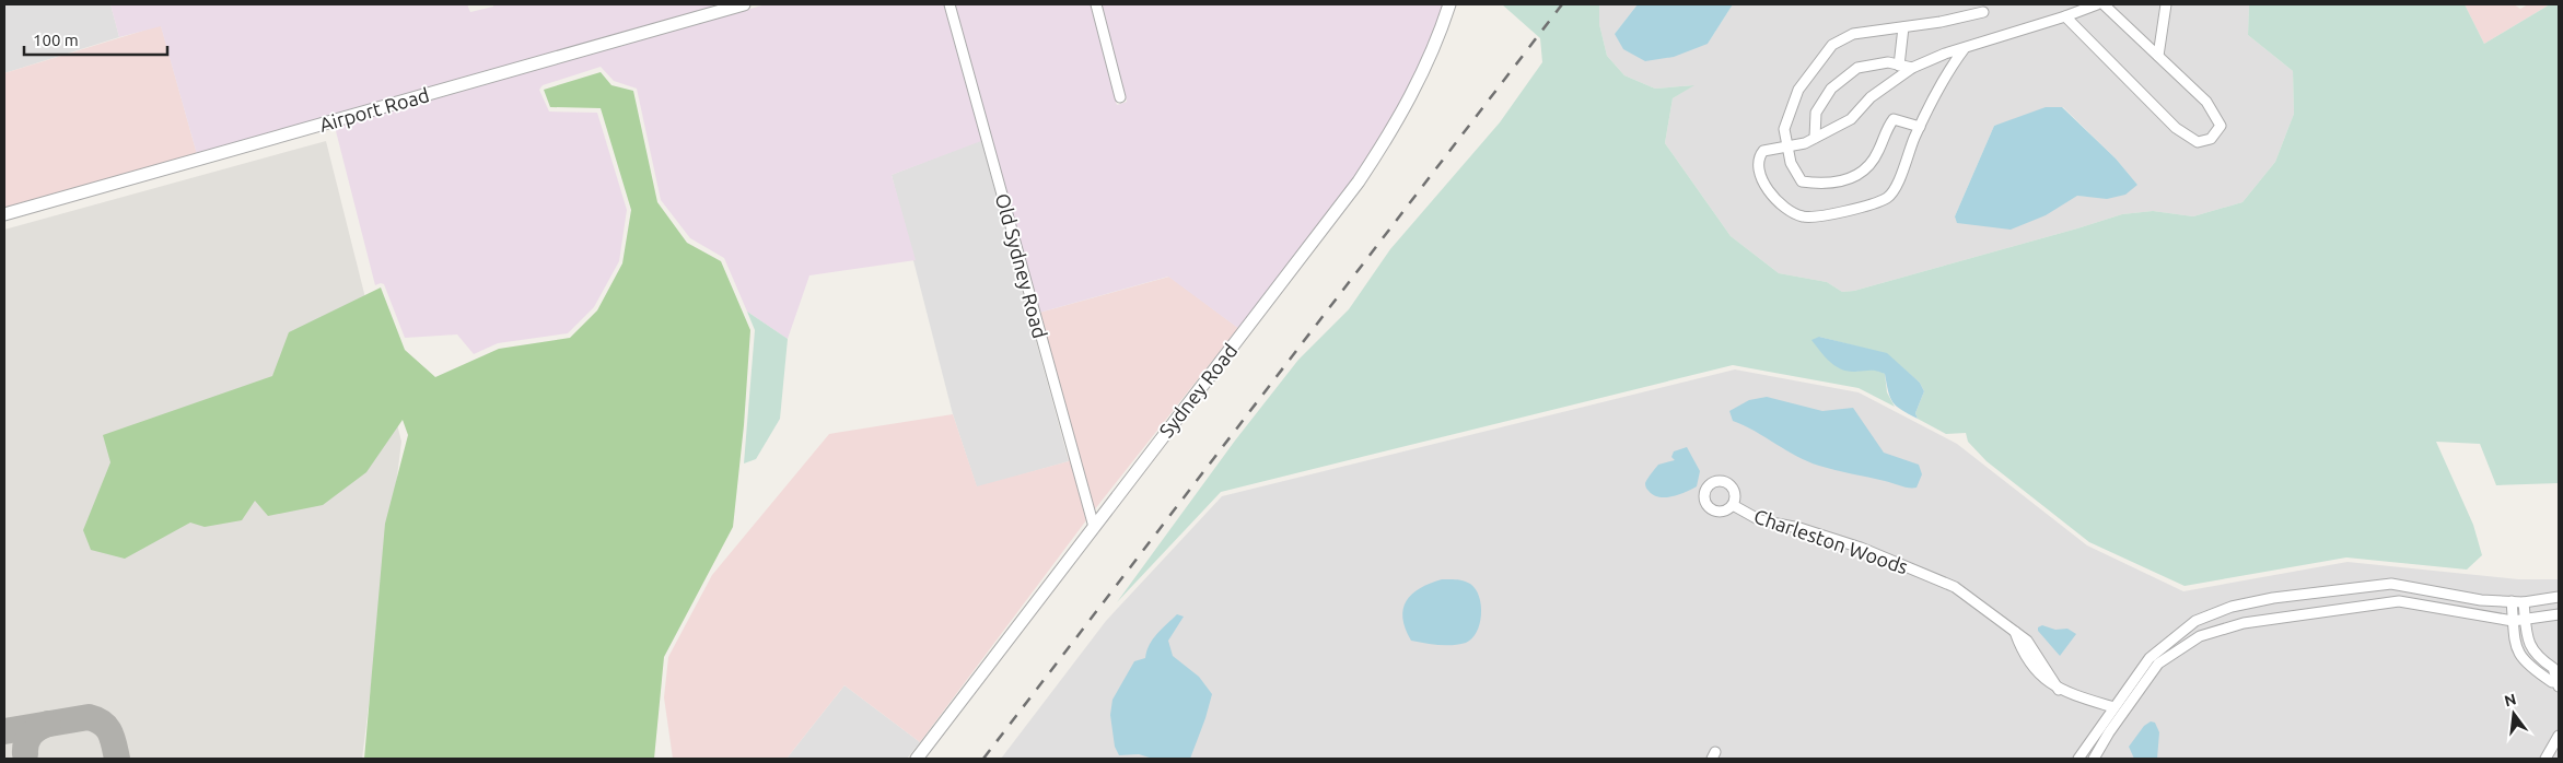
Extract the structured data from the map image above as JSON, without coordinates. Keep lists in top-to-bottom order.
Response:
{
  "streets": {
    "street": [
      "Airport Road",
      "Old Sydney Road",
      "Sydney Road",
      "Charleston Woods"
    ]
  },
  "crossings": [
    ["Old Sydney Road", "Sydney Road"]
  ],
  "scale_bar": "100 m",
  "north": "top"
}
